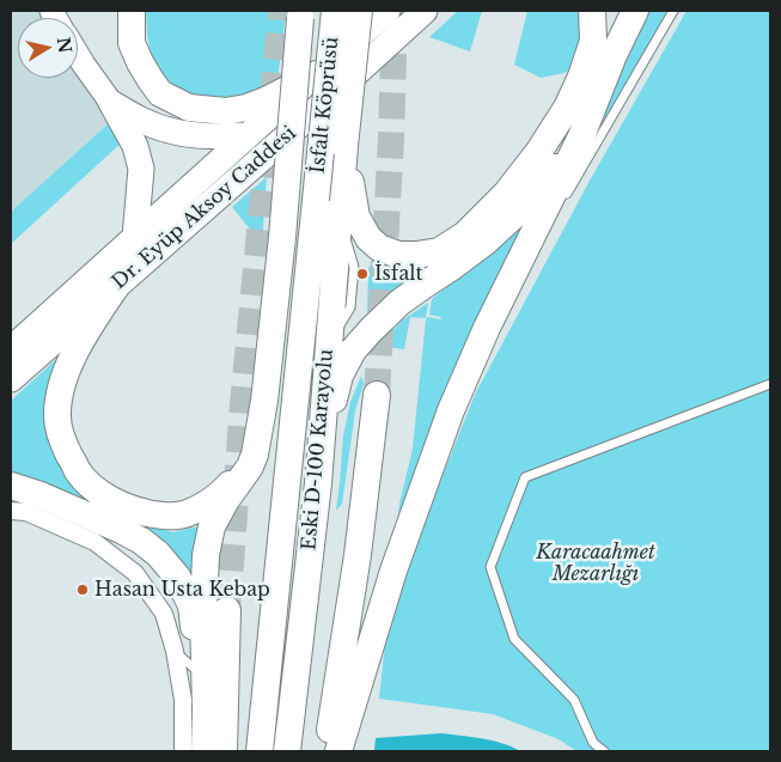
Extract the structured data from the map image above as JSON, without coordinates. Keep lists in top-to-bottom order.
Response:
{
  "streets": {
    "highway": ["İsfalt Köprüsü", "Eski D-100 Karayolu"],
    "main road": ["Dr. Eyüp Aksoy Caddesi"]
  },
  "crossings": [
    ["İsfalt Köprüsü", "Eski D-100 Karayolu"]
  ],
  "parks": ["Karacaahmet Mezarlığı"],
  "places": ["İsfalt", "Hasan Usta Kebap"],
  "north": "right"
}
